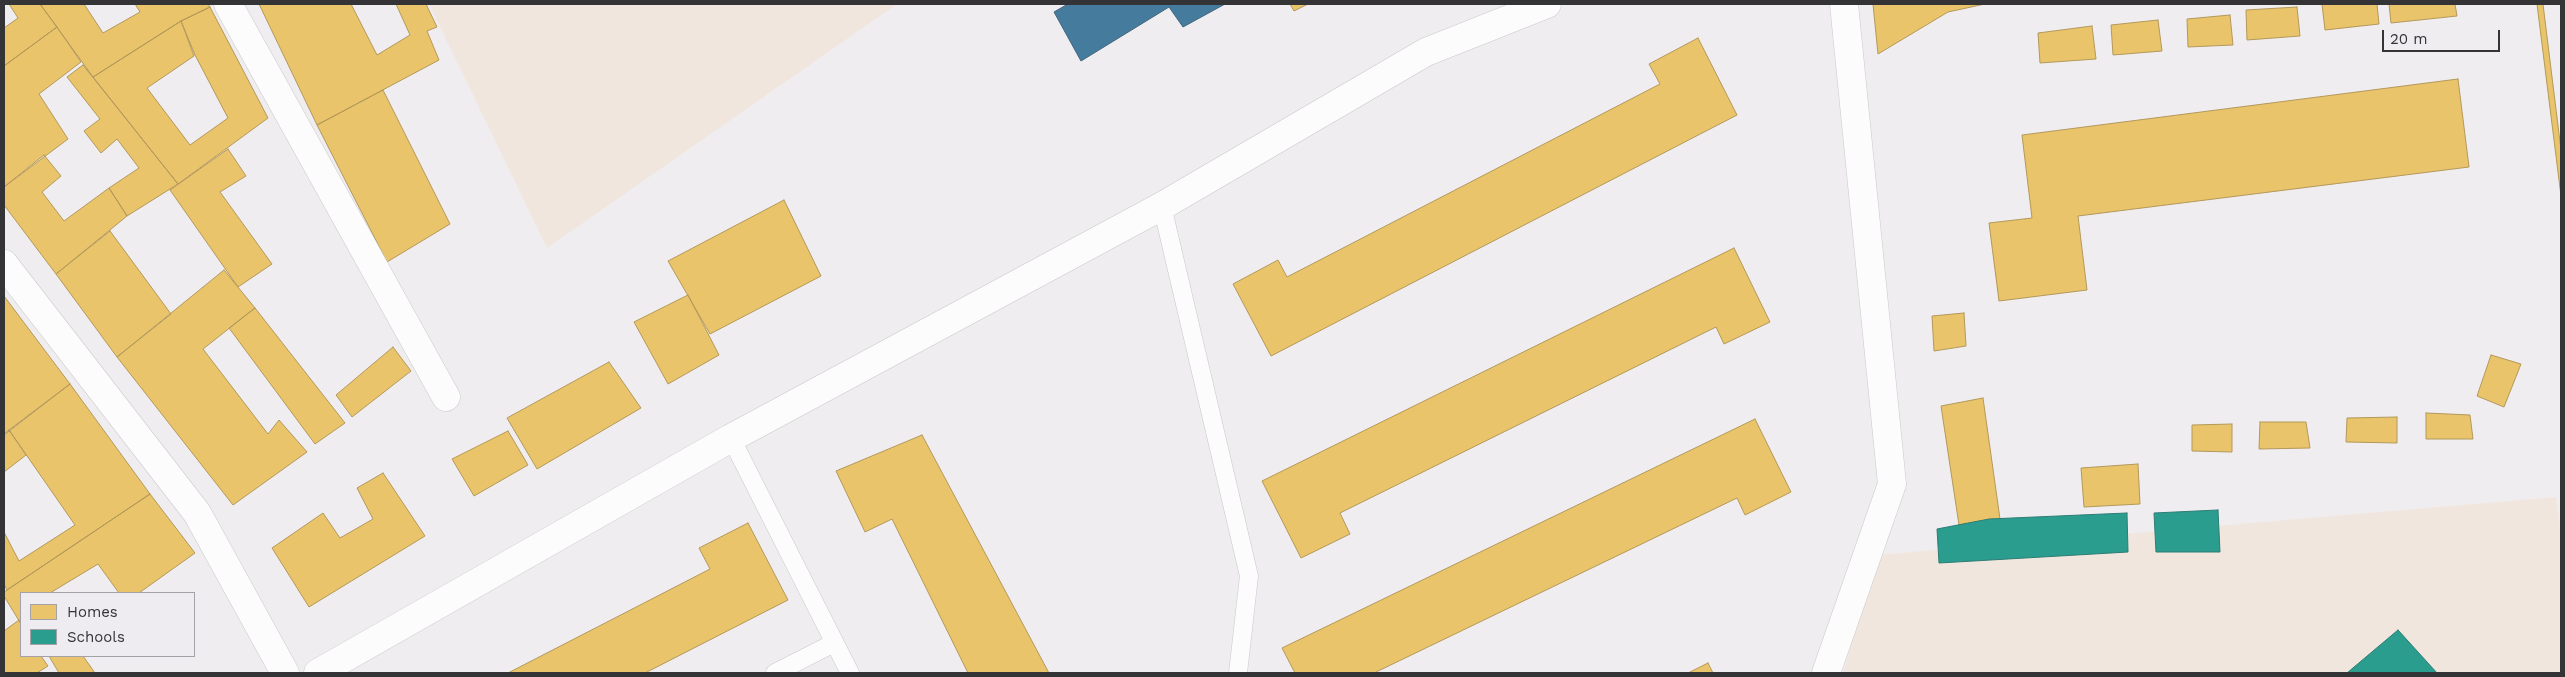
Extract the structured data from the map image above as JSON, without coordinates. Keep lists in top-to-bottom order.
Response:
{
  "legend": ["Homes", "Schools"],
  "scale_bar": "20 m"
}
